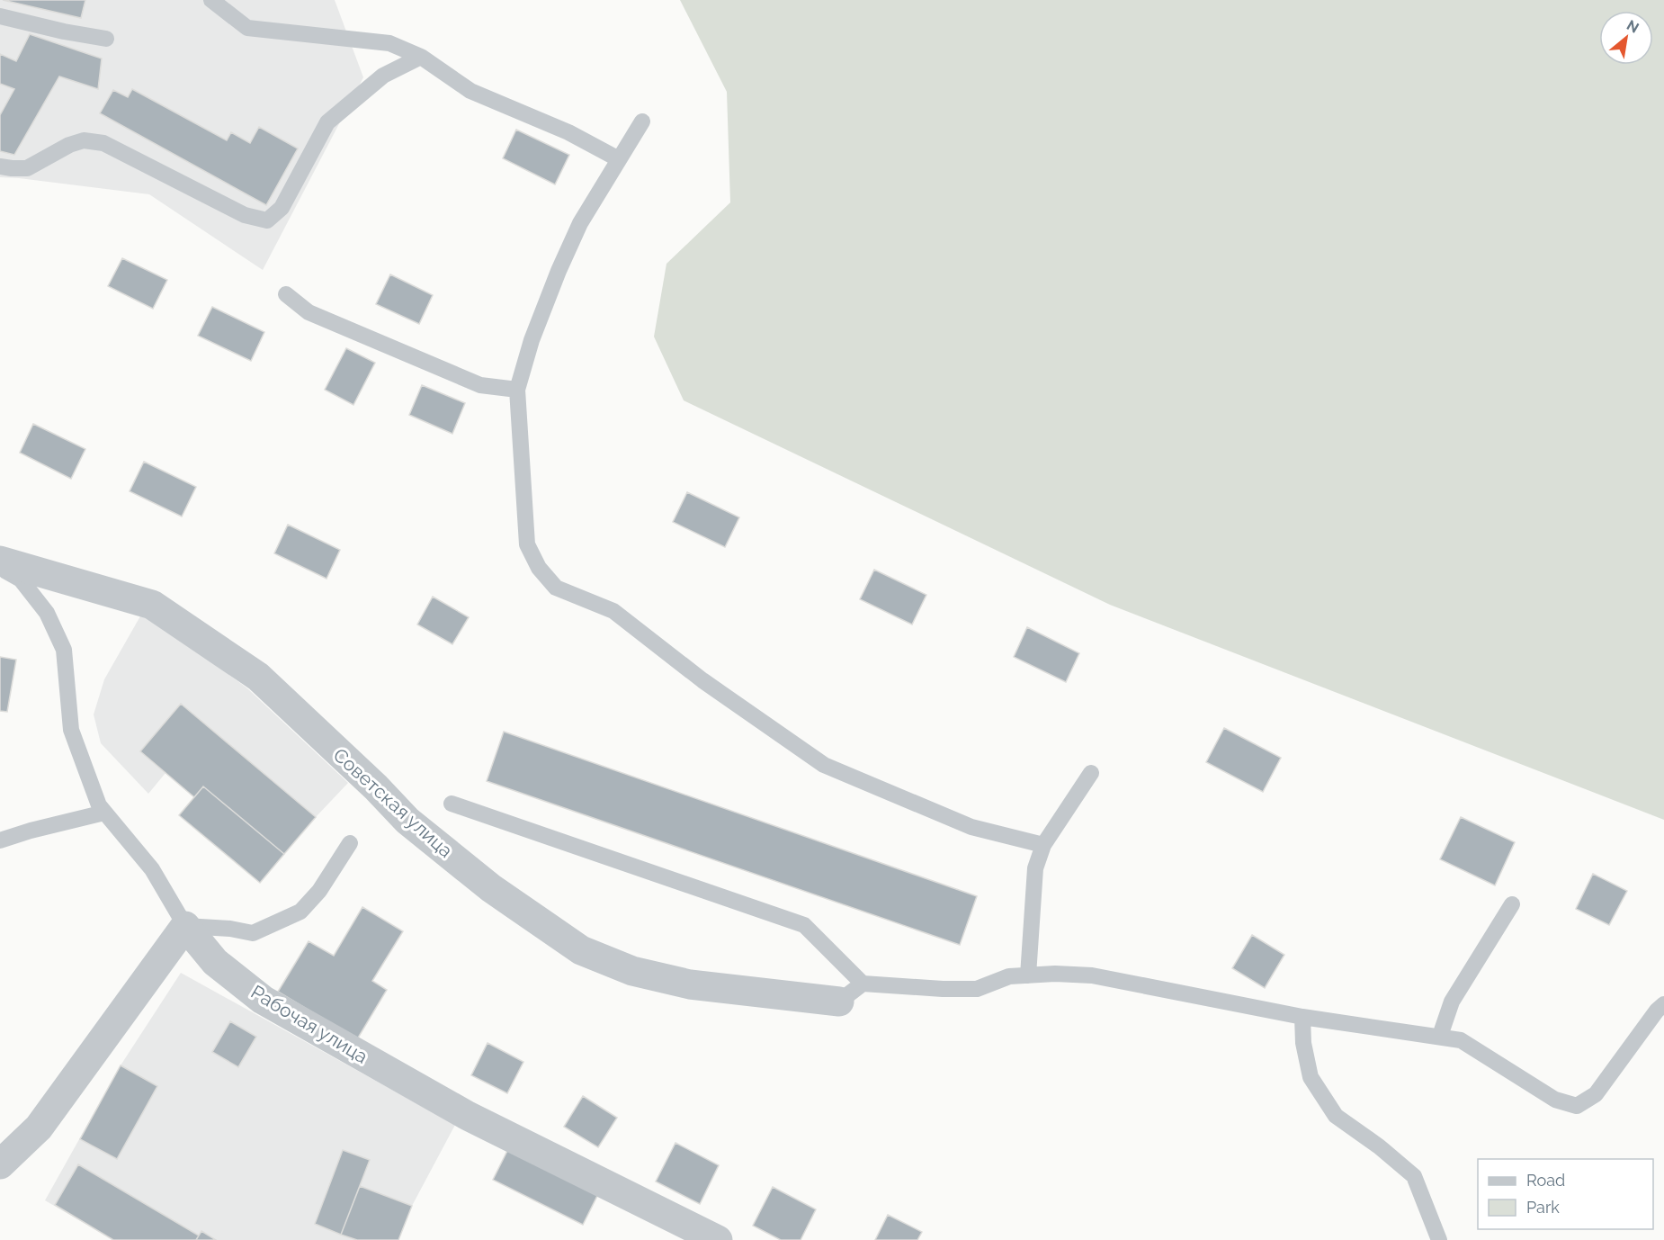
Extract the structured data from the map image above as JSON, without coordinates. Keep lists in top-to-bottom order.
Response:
{
  "streets": {
    "street": ["Советская улица", "Рабочая улица"]
  },
  "legend": ["Road", "Park"],
  "north": "top right"
}
